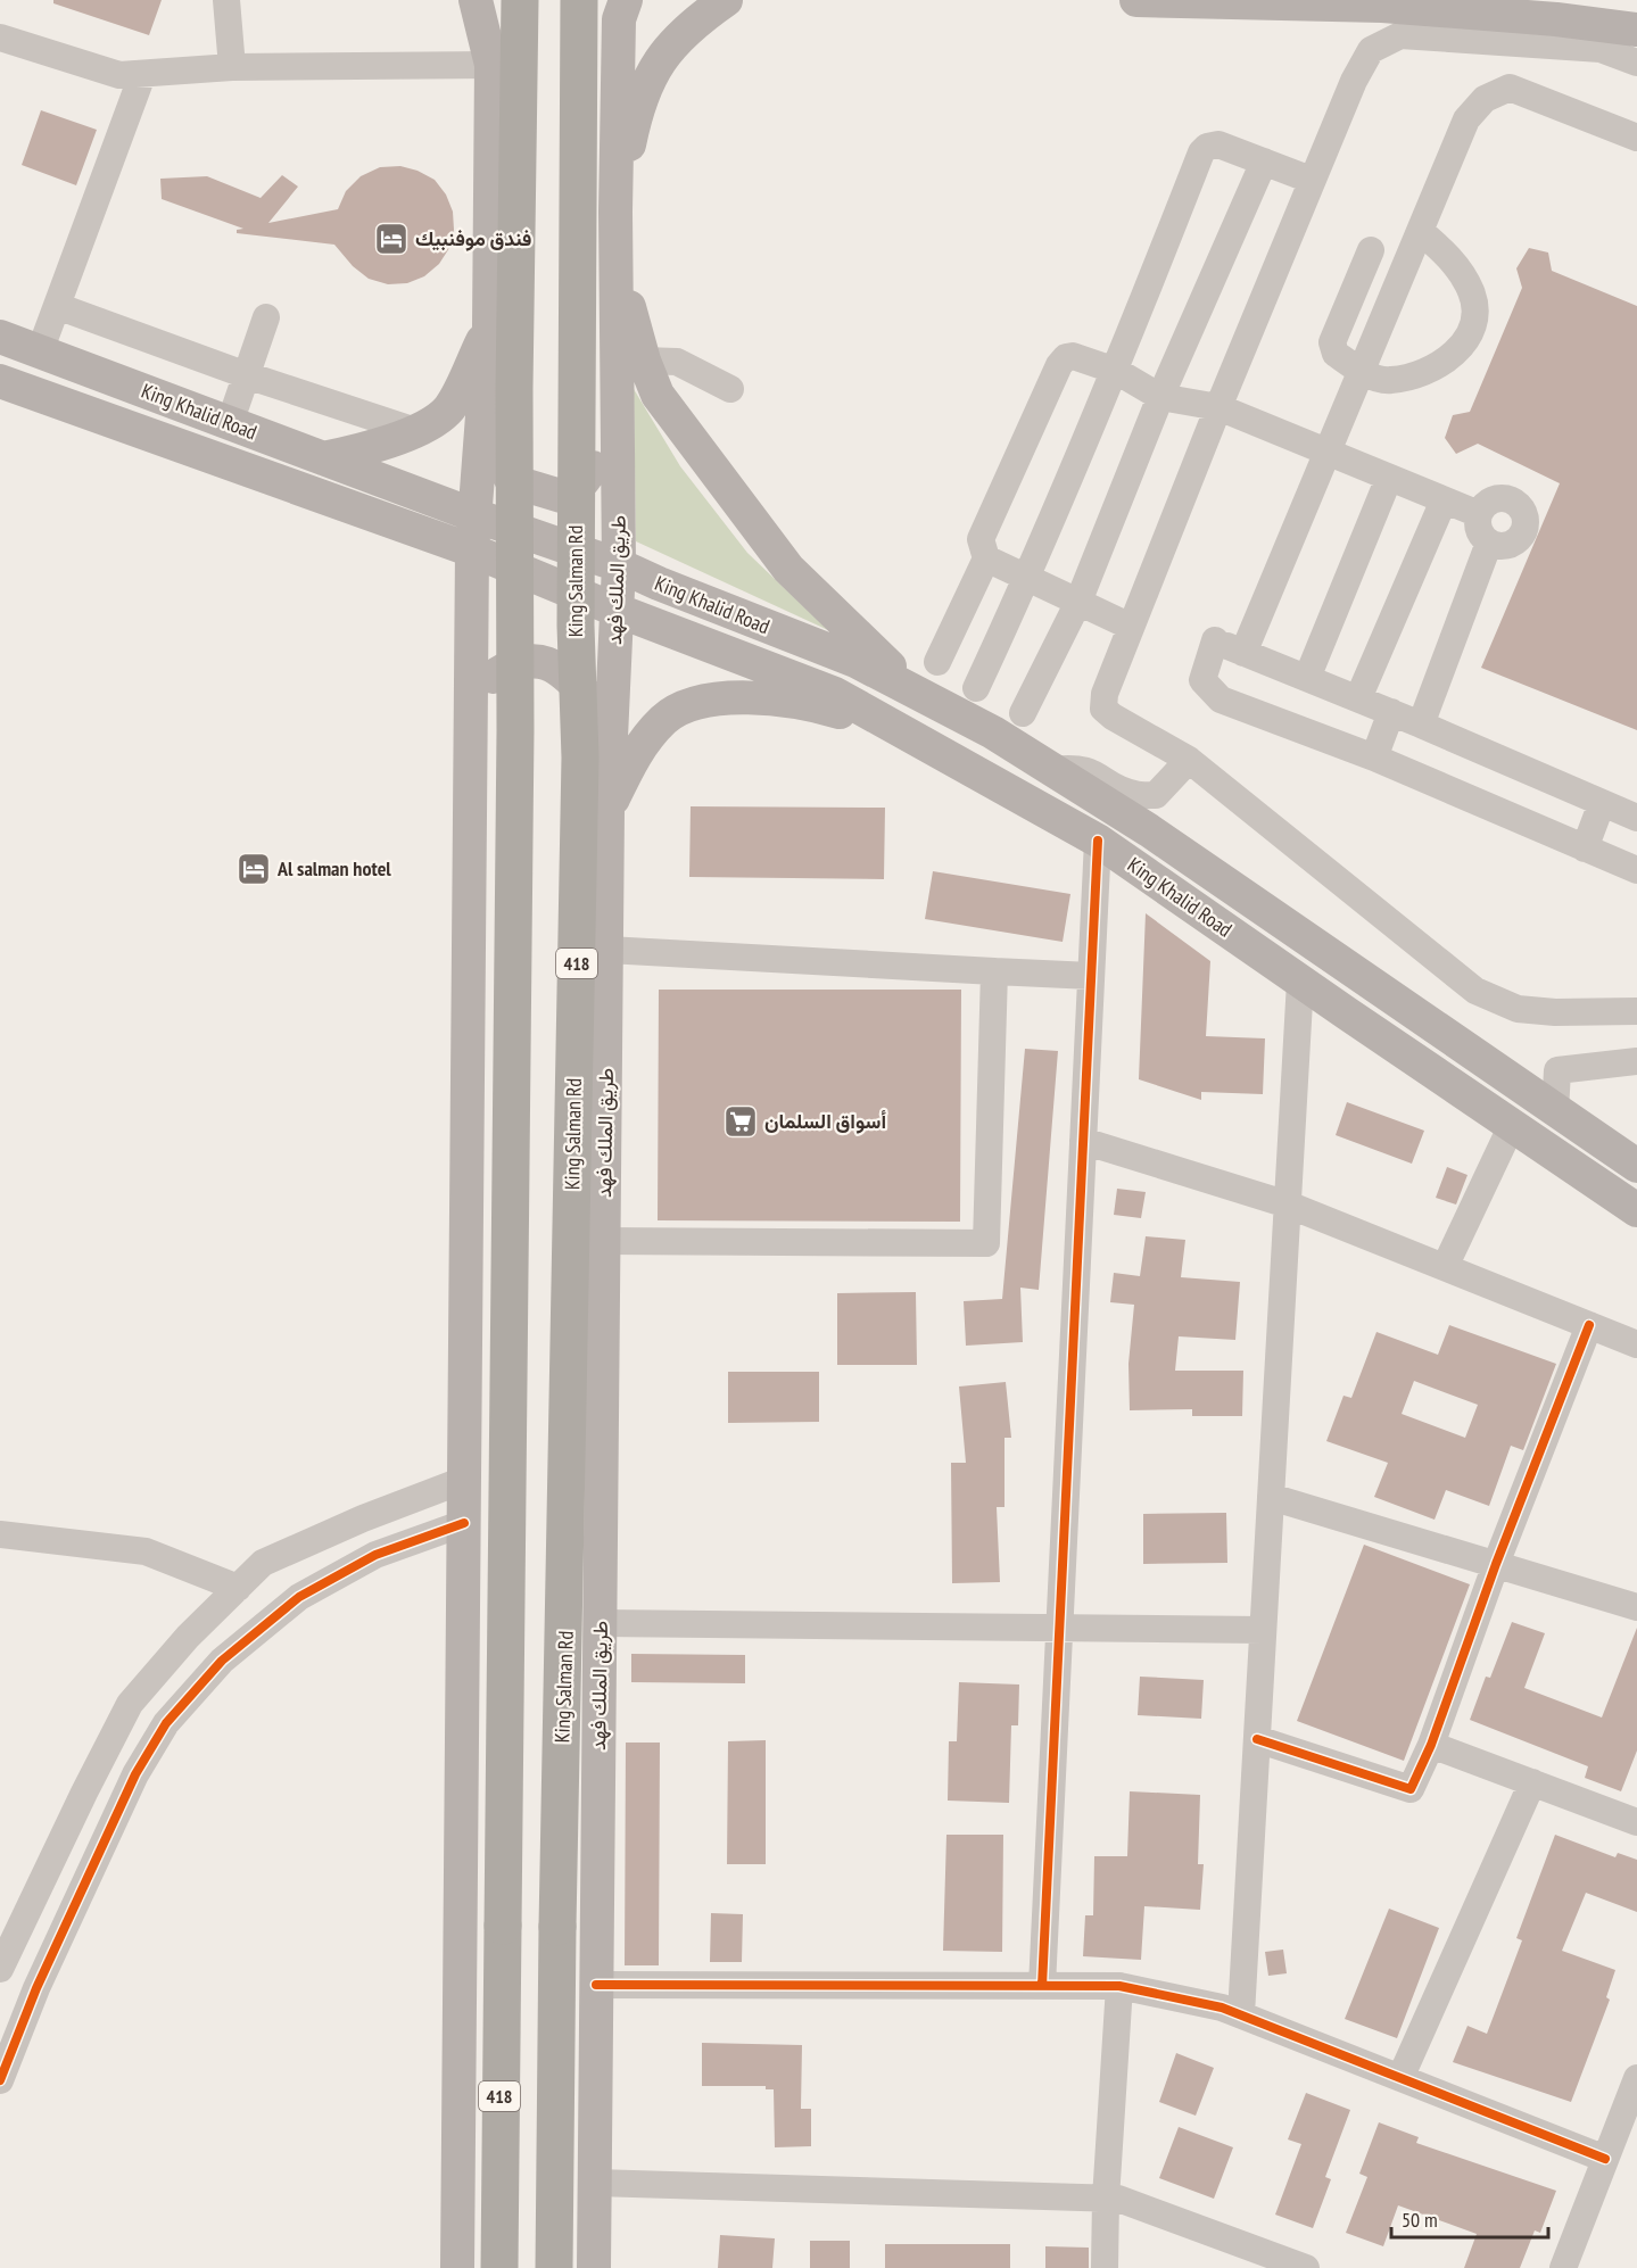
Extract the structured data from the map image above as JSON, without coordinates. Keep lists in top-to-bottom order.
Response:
{
  "streets": {
    "highway": ["King Salman Rd", "418"],
    "main road": ["King Khalid Road", "طريق الملك فهد"]
  },
  "crossings": [
    ["King Khalid Road", "طريق الملك فهد"]
  ],
  "places": {
    "hotel": ["فندق موفنبيك", "Al salman hotel"],
    "supermarket": ["أسواق السلمان"]
  },
  "scale_bar": "50 m"
}
